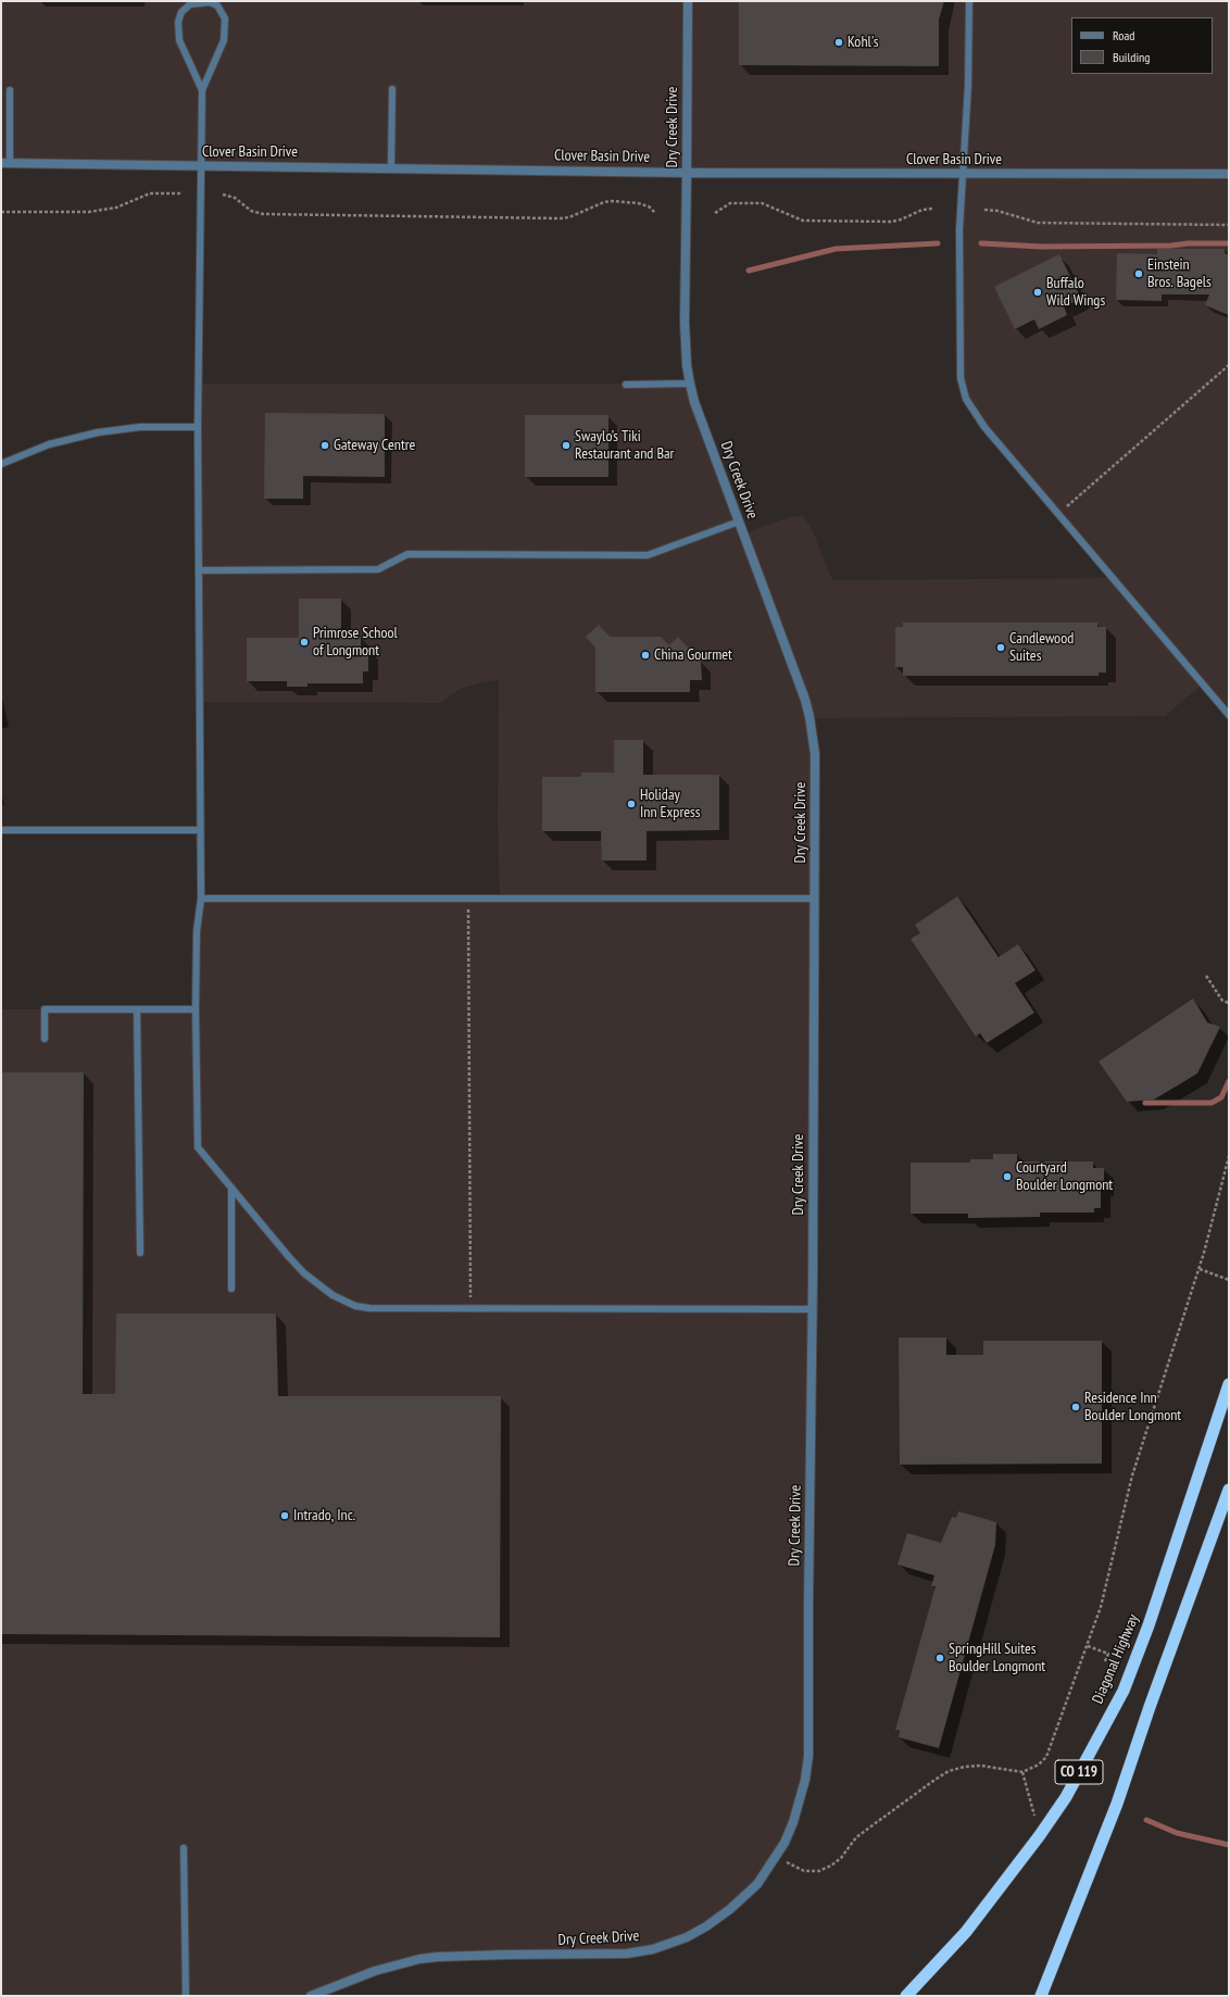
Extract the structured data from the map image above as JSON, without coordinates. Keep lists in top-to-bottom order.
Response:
{
  "streets": {
    "highway": ["Diagonal Highway", "CO 119"],
    "street": ["Dry Creek Drive", "Clover Basin Drive"]
  },
  "crossings": [
    ["Dry Creek Drive", "Clover Basin Drive"]
  ],
  "places": [
    "Kohl's",
    "Einstein Bros. Bagels",
    "Buffalo Wild Wings",
    "Gateway Centre",
    "Swaylo’s Tiki Restaurant and Bar",
    "Primrose School of Longmont",
    "Candlewood Suites",
    "China Gourmet",
    "Holiday Inn Express",
    "Courtyard Boulder Longmont",
    "Residence Inn Boulder Longmont",
    "Intrado, Inc.",
    "SpringHill Suites Boulder Longmont"
  ],
  "legend": ["Road", "Building"]
}
